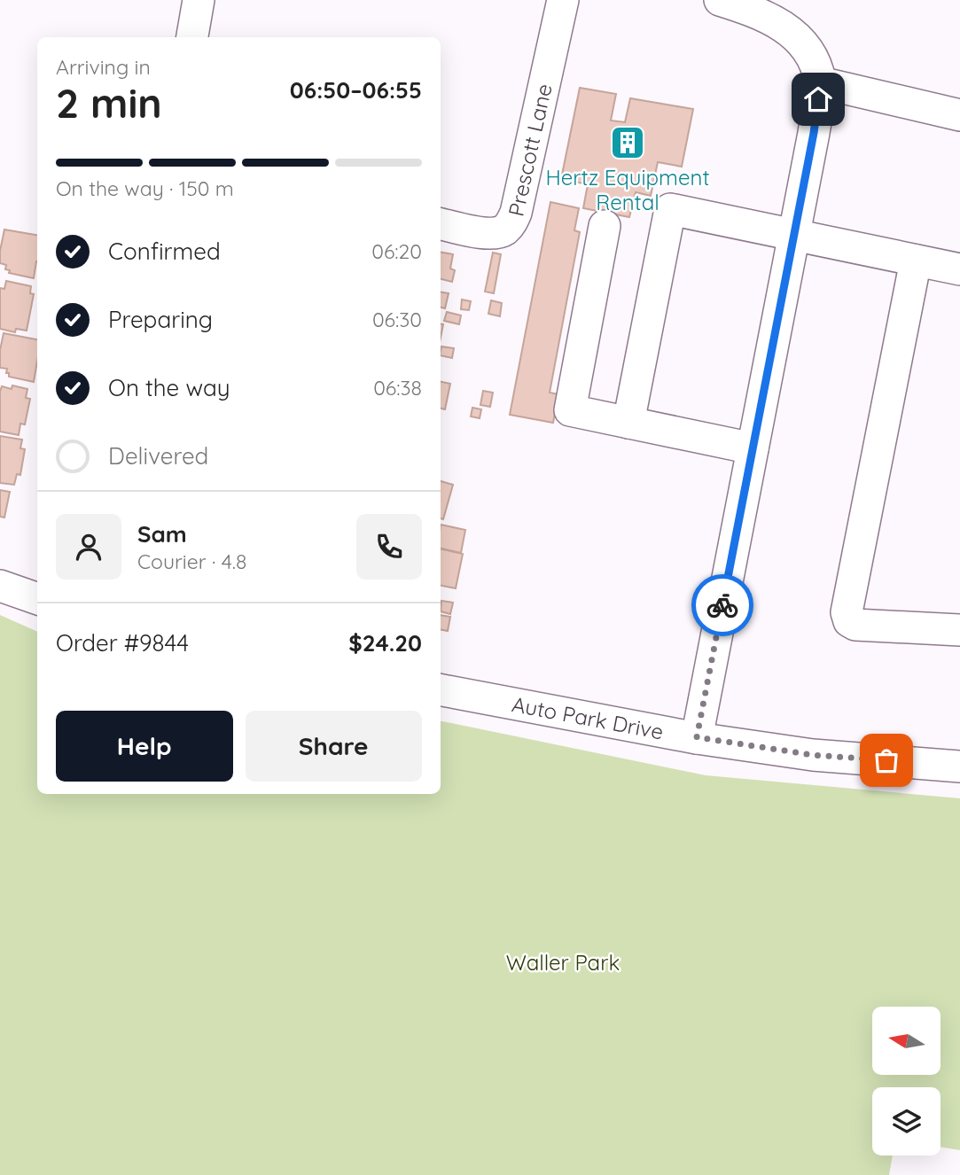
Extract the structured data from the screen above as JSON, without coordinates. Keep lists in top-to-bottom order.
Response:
{
  "streets": {
    "street": ["Prescott Lane", "Auto Park Drive"]
  },
  "parks": ["Waller Park"],
  "places": {
    "building": ["Hertz Equipment Rental"]
  },
  "north": "left",
  "page": {
    "heading": ["2 min", "Arriving in", "06:50–06:55"],
    "panel": [
      "Sam",
      "Courier · 4.8",
      "Order #9844",
      "$24.20"
    ],
    "bar": "On the way · 150 m",
    "list": [
      ["Confirmed", "06:20"],
      ["Preparing", "06:30"],
      ["On the way", "06:38"],
      "Delivered"
    ],
    "buttons": ["Help", "Share"]
  }
}
